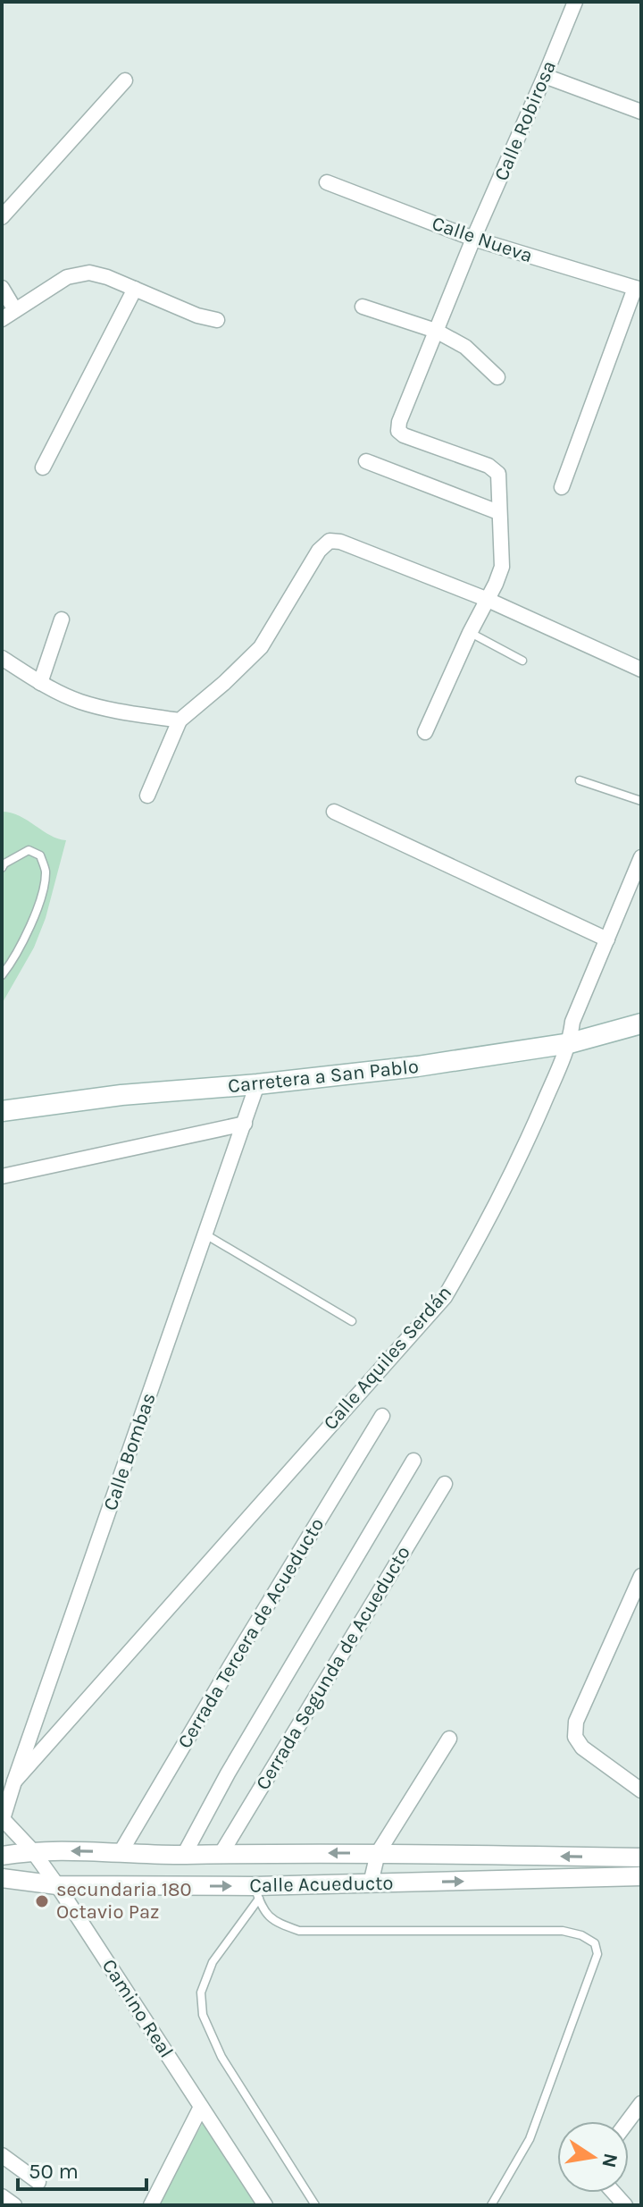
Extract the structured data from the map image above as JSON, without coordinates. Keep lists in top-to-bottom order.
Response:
{
  "streets": {
    "main road": ["Carretera a San Pablo"],
    "street": [
      "Calle Robirosa",
      "Calle Nueva",
      "Calle Aquiles Serdán",
      "Calle Bombas",
      "Cerrada Tercera de Acueducto",
      "Cerrada Segunda de Acueducto",
      "Calle Acueducto",
      "Camino Real"
    ]
  },
  "crossings": [
    ["Calle Robirosa", "Calle Nueva"],
    ["Carretera a San Pablo", "Calle Aquiles Serdán"],
    ["Carretera a San Pablo", "Calle Bombas"],
    ["Calle Aquiles Serdán", "Calle Bombas"],
    ["Calle Bombas", "Camino Real"],
    ["Cerrada Tercera de Acueducto", "Calle Acueducto"],
    ["Cerrada Segunda de Acueducto", "Calle Acueducto"],
    ["Calle Acueducto", "Camino Real"]
  ],
  "places": ["secundaria 180 Octavio Paz"],
  "scale_bar": "50 m",
  "north": "right"
}
